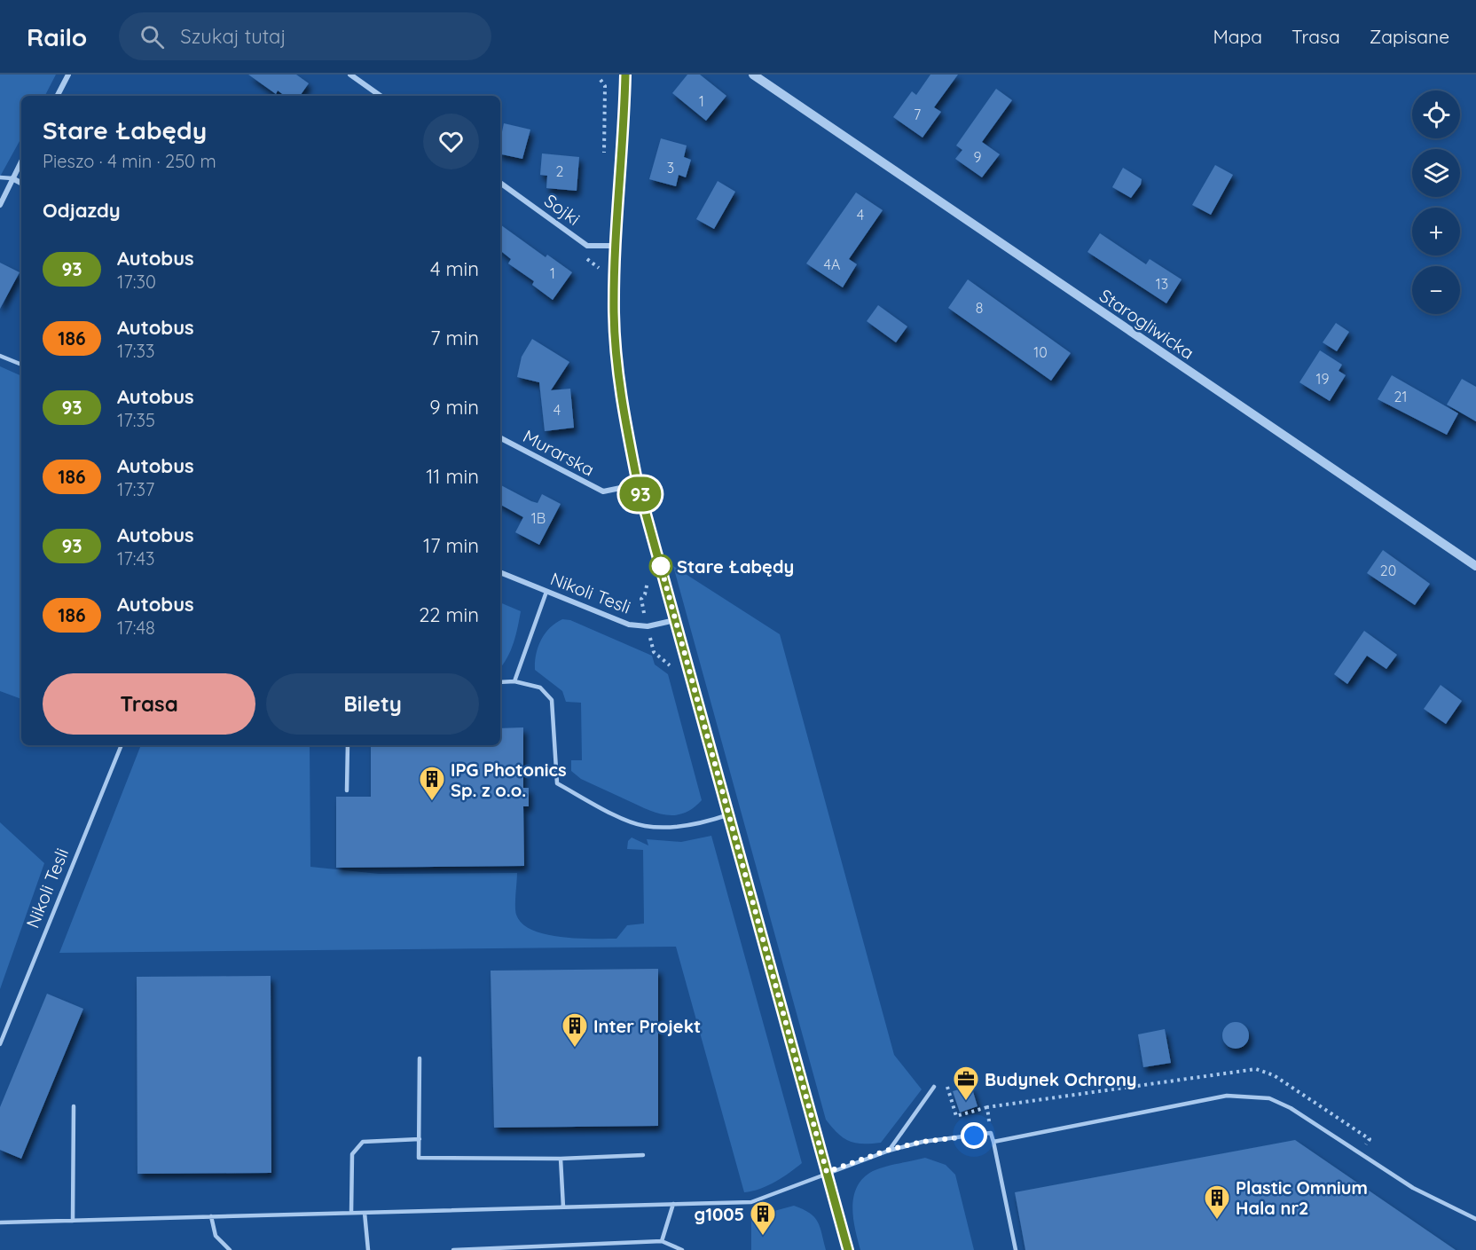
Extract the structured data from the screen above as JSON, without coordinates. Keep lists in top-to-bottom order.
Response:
{
  "streets": {
    "street": [
      "Sojki",
      "Starogliwicka",
      "Murarska",
      "Nikoli Tesli"
    ]
  },
  "places": {
    "other": ["Stare Łabędy"],
    "building": [
      "IPG Photonics Sp. z o.o.",
      "Inter Projekt",
      "Plastic Omnium Hala nr2",
      "g1005"
    ],
    "office": ["Budynek Ochrony"]
  },
  "lines": ["bus line 93"],
  "house_numbers": [
    "1",
    "7",
    "9",
    "3",
    "2",
    "4",
    "4A",
    "1",
    "13",
    "8",
    "10",
    "19",
    "21",
    "4",
    "1B",
    "20"
  ],
  "page": {
    "header": "Railo",
    "search": "Szukaj tutaj",
    "nav": ["Mapa", "Trasa", "Zapisane"],
    "on_map": "93",
    "map_buttons": ["+", "−"],
    "heading": [
      ["Stare Łabędy", "Pieszo · 4 min · 250 m"],
      "Odjazdy"
    ],
    "list": [
      {
        "mark": "93",
        "name": "Autobus",
        "note": "17:30",
        "value": "4 min"
      },
      {
        "mark": "186",
        "name": "Autobus",
        "note": "17:33",
        "value": "7 min"
      },
      {
        "mark": "93",
        "name": "Autobus",
        "note": "17:35",
        "value": "9 min"
      },
      {
        "mark": "186",
        "name": "Autobus",
        "note": "17:37",
        "value": "11 min"
      },
      {
        "mark": "93",
        "name": "Autobus",
        "note": "17:43",
        "value": "17 min"
      },
      {
        "mark": "186",
        "name": "Autobus",
        "note": "17:48",
        "value": "22 min"
      }
    ],
    "buttons": ["Trasa", "Bilety"]
  }
}
